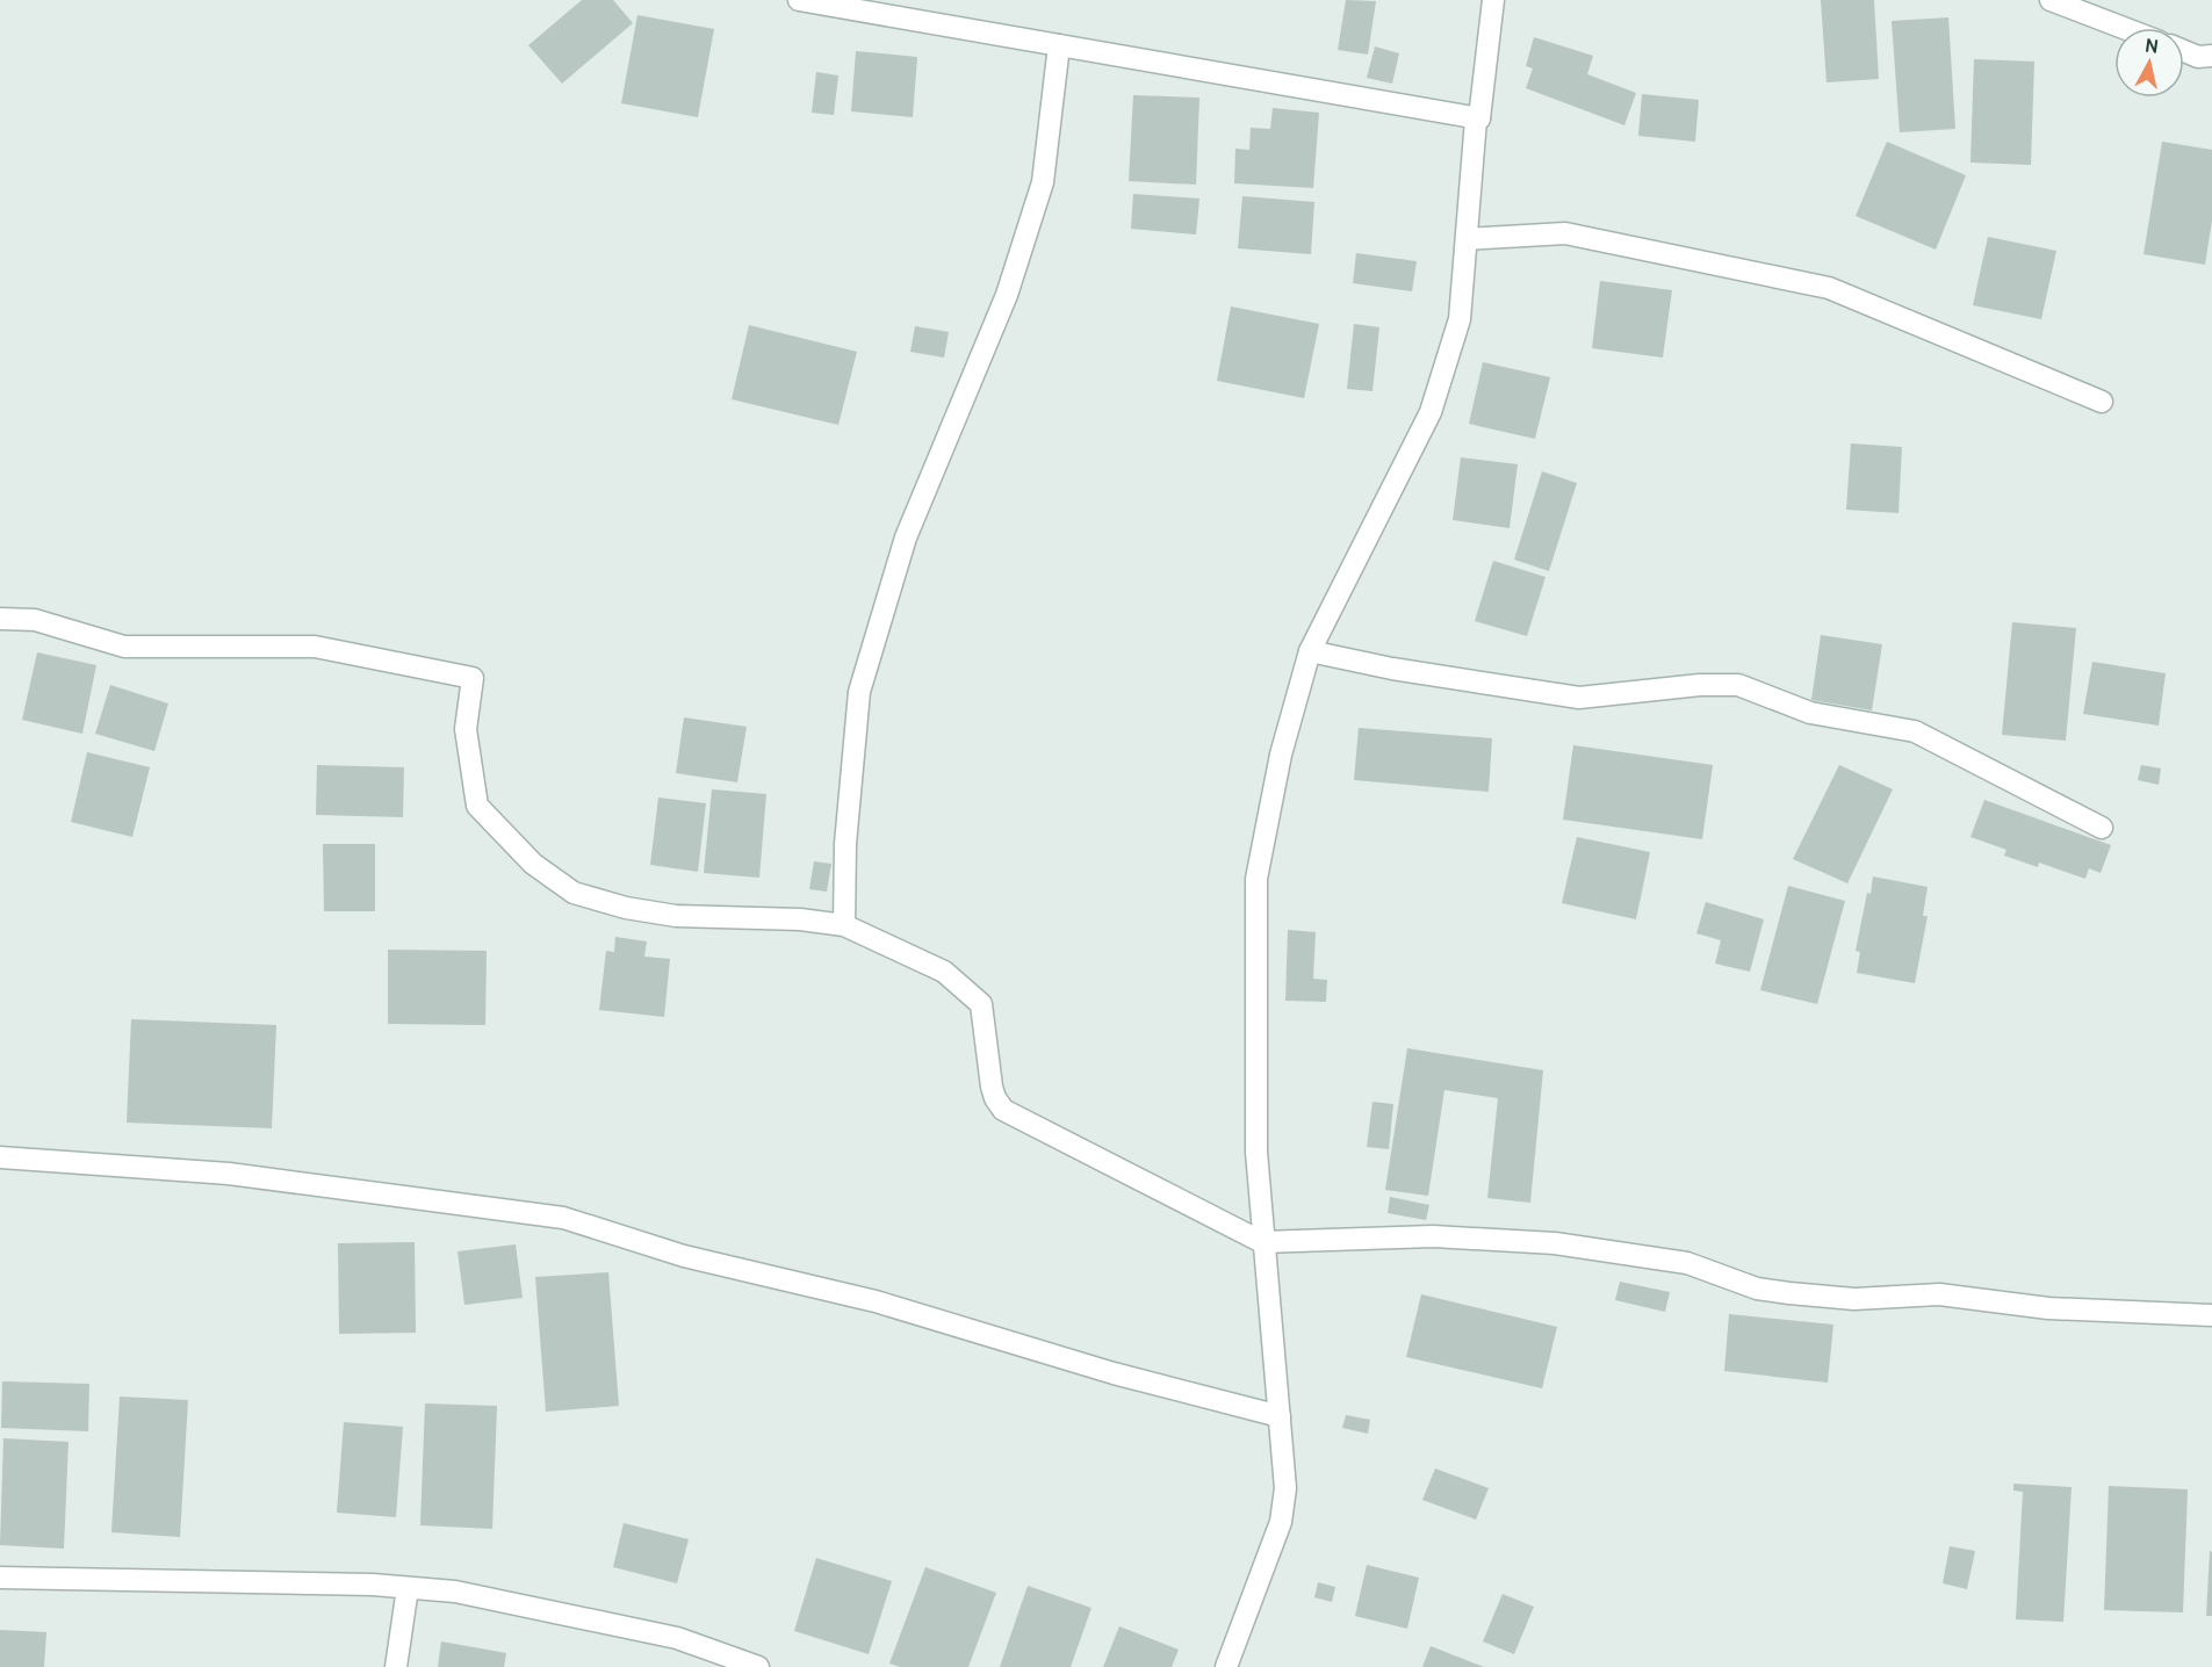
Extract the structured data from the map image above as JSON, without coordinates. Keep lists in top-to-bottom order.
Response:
{
  "north": "top"
}
